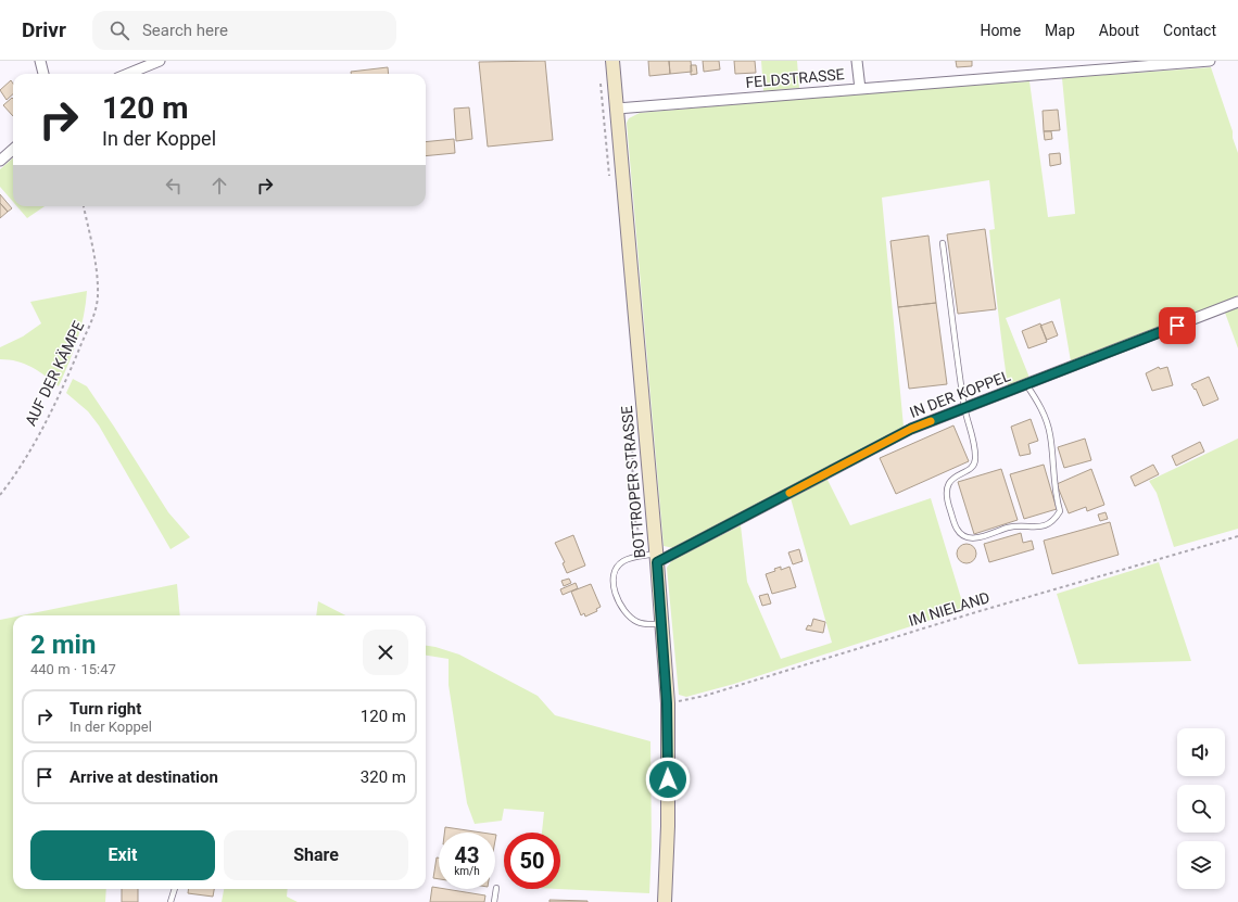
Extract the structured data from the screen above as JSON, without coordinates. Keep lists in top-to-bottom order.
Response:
{
  "streets": {
    "main road": ["BOTTROPER STRASSE"],
    "street": ["FELDSTRASSE", "IN DER KOPPEL"],
    "path": ["AUF DER KÄMPE", "IM NIELAND"]
  },
  "crossings": [
    ["FELDSTRASSE", "BOTTROPER STRASSE"],
    ["IN DER KOPPEL", "BOTTROPER STRASSE"],
    ["BOTTROPER STRASSE", "IM NIELAND"]
  ],
  "page": {
    "header": "Drivr",
    "search": "Search here",
    "nav": [
      "Home",
      "Map",
      "About",
      "Contact"
    ],
    "turn": ["120 m", "In der Koppel"],
    "heading": ["2 min", "440 m · 15:47"],
    "list": [
      {
        "name": "Turn right",
        "note": "In der Koppel",
        "value": "120 m"
      },
      {
        "name": "Arrive at destination",
        "value": "320 m"
      }
    ],
    "buttons": ["Exit", "Share"],
    "speed": "43 km/h",
    "limit": "50"
  }
}
